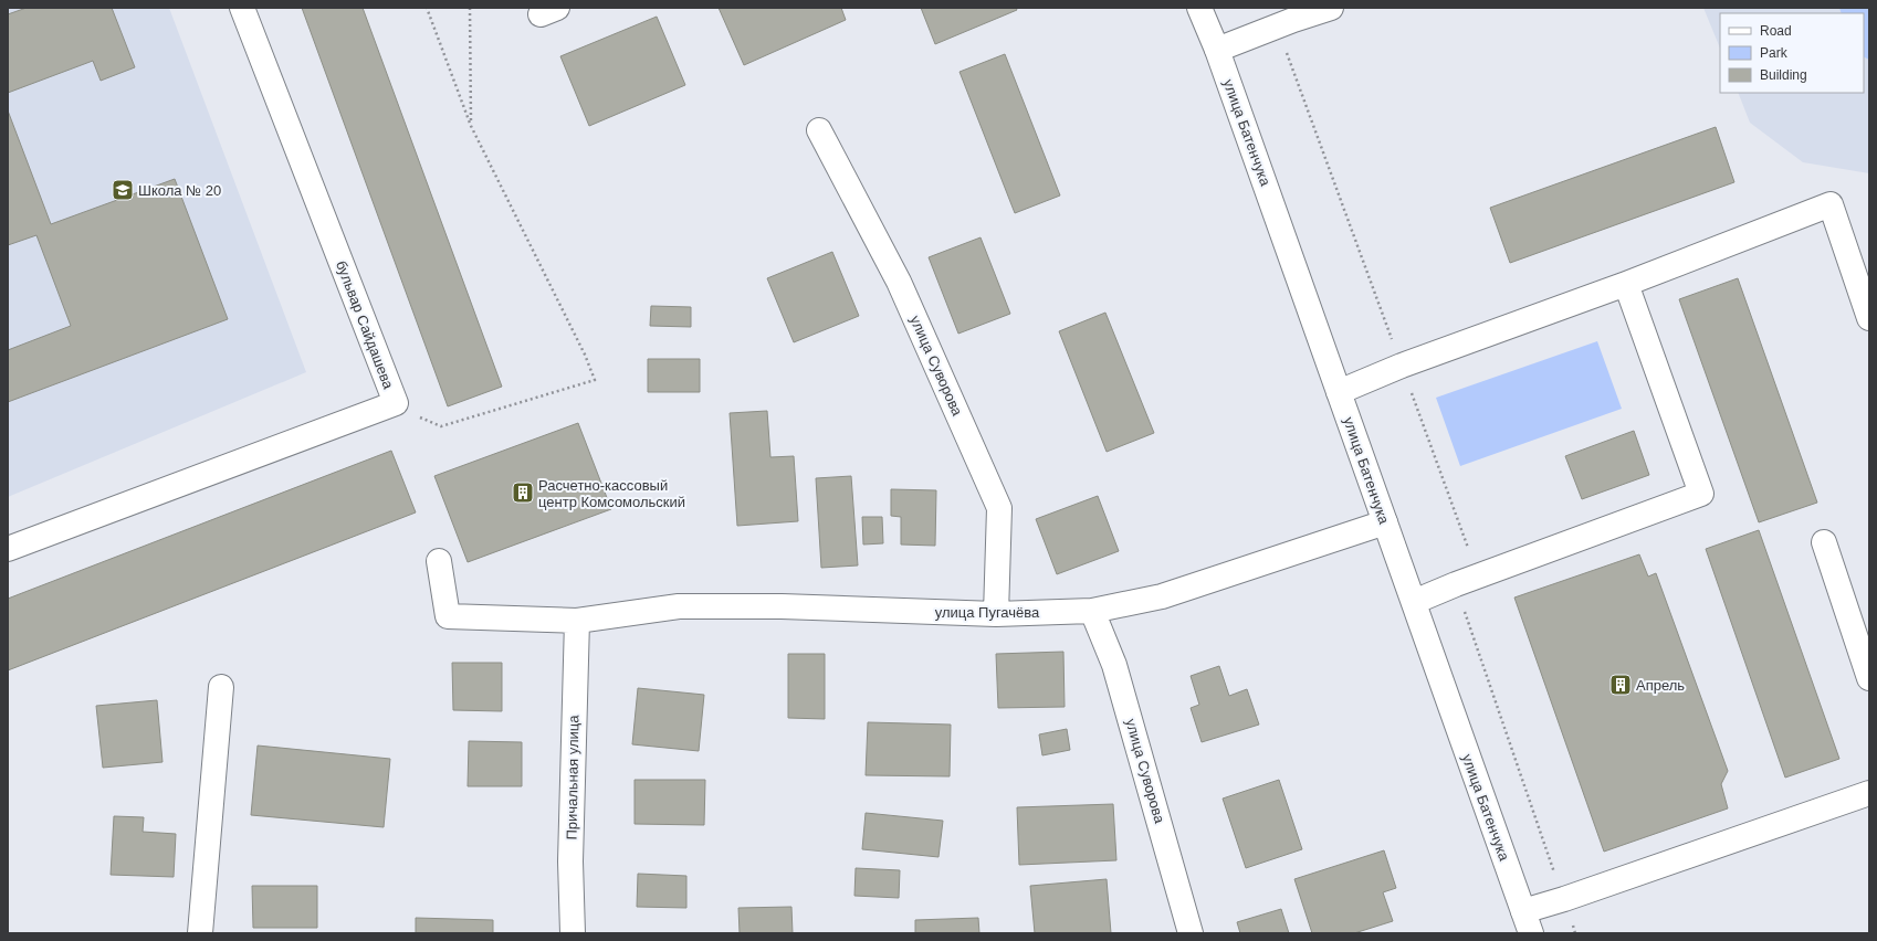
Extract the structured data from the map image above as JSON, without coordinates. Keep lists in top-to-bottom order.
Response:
{
  "streets": {
    "street": [
      "улица Батенчука",
      "бульвар Сайдашева",
      "улица Суворова",
      "улица Пугачёва",
      "Причальная улица"
    ]
  },
  "crossings": [
    ["улица Батенчука", "улица Пугачёва"],
    ["улица Суворова", "улица Пугачёва"],
    ["улица Пугачёва", "Причальная улица"]
  ],
  "places": {
    "school or university": ["Школа № 20"],
    "building": ["Расчетно-кассовый центр Комсомольский", "Апрель"]
  },
  "legend": ["Road", "Park", "Building"]
}
